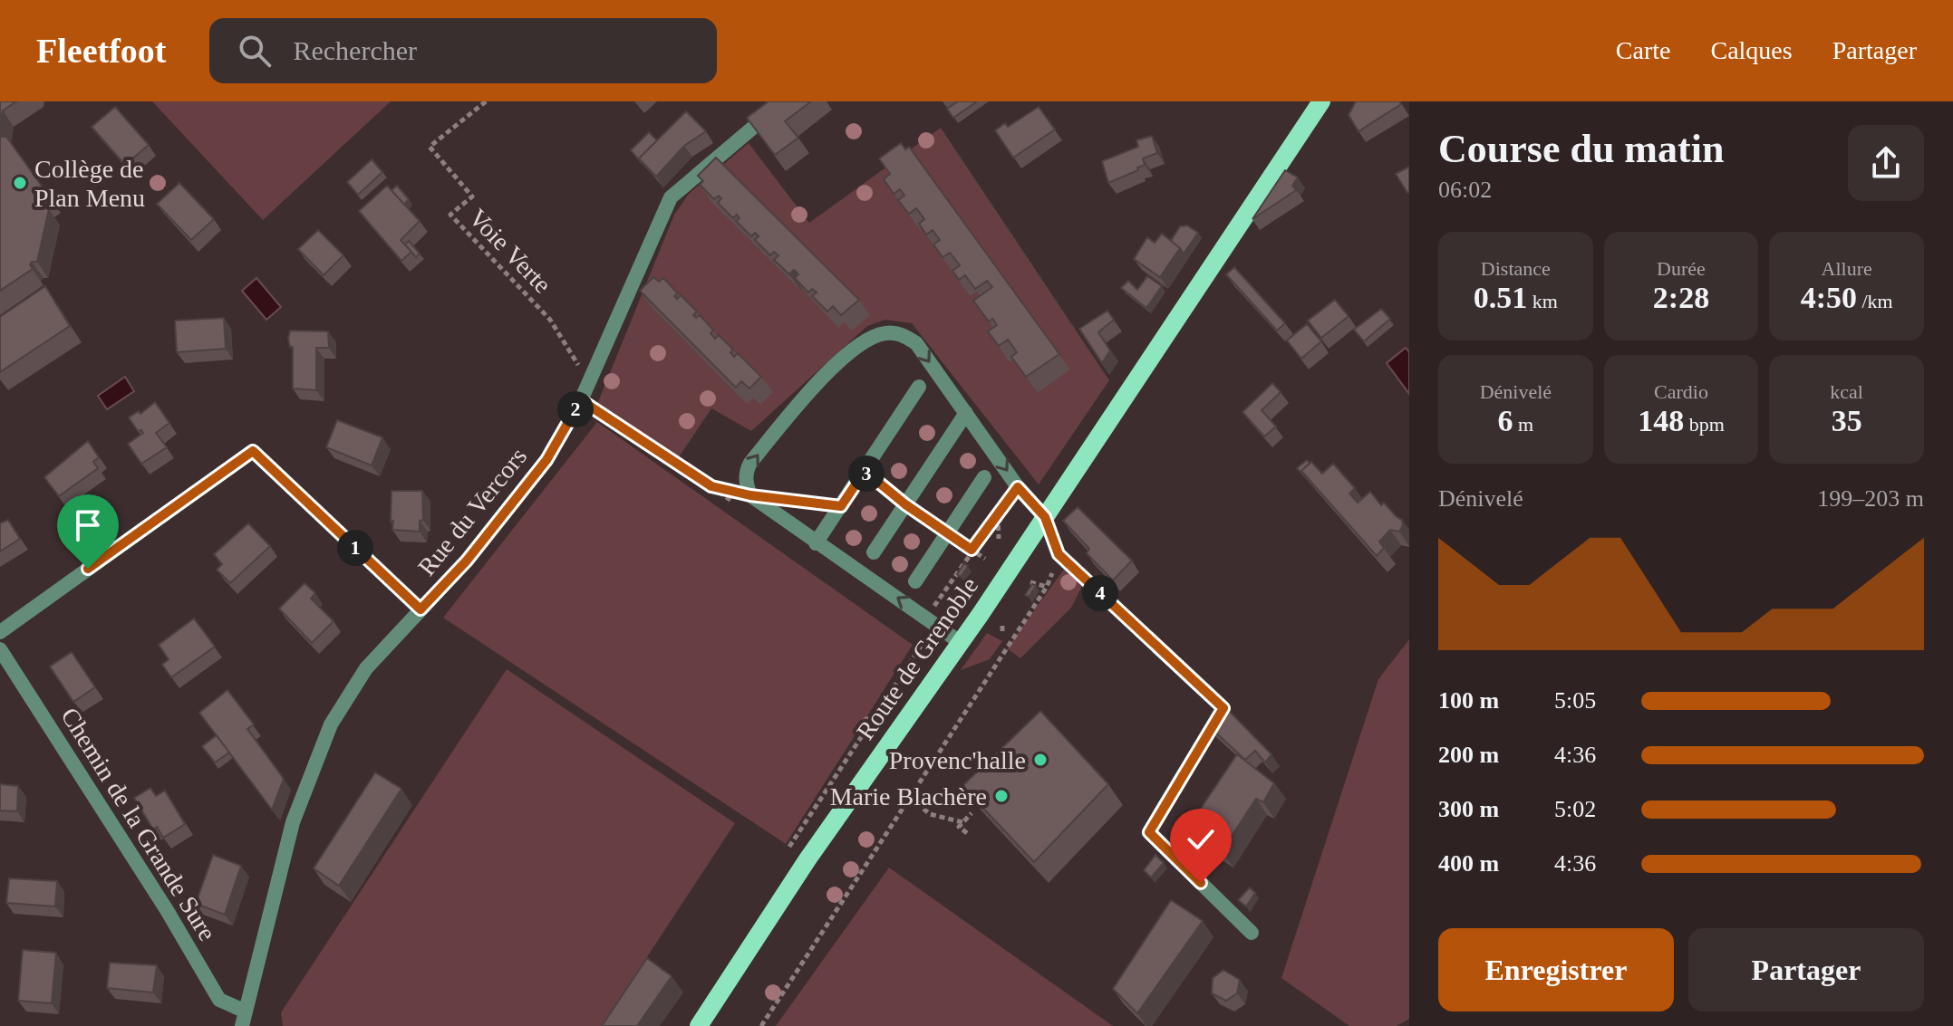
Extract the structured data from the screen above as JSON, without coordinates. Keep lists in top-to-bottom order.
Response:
{
  "streets": {
    "main road": ["Route de Grenoble"],
    "street": ["Rue du Vercors", "Chemin de la Grande Sure"],
    "path": ["Voie Verte"]
  },
  "crossings": [
    ["Voie Verte", "Rue du Vercors"],
    ["Rue du Vercors", "Chemin de la Grande Sure"]
  ],
  "places": ["Collège de Plan Menu", "Provenc'halle", "Marie Blachère"],
  "page": {
    "header": "Fleetfoot",
    "search": "Rechercher",
    "nav": ["Carte", "Calques", "Partager"],
    "heading": ["Course du matin", "06:02"],
    "stats": [
      ["Distance", "0.51 km"],
      ["Durée", "2:28"],
      ["Allure", "4:50 /km"],
      ["Dénivelé", "6 m"],
      ["Cardio", "148 bpm"],
      ["kcal", "35"]
    ],
    "pins": [
      "2",
      "3",
      "1",
      "4"
    ],
    "chart": ["Dénivelé", "199–203 m"],
    "list": [
      {
        "name": "100 m",
        "note": "5:05"
      },
      {
        "name": "200 m",
        "note": "4:36"
      },
      {
        "name": "300 m",
        "note": "5:02"
      },
      {
        "name": "400 m",
        "note": "4:36"
      }
    ],
    "buttons": ["Enregistrer", "Partager"]
  }
}
